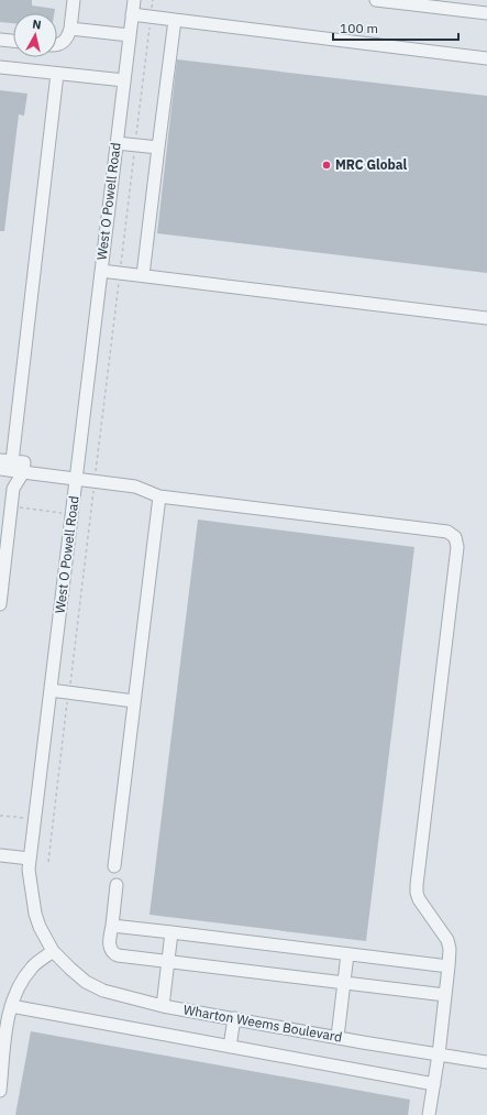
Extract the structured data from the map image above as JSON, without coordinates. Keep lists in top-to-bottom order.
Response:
{
  "streets": {
    "street": ["West O Powell Road", "Wharton Weems Boulevard"]
  },
  "crossings": [
    ["West O Powell Road", "Wharton Weems Boulevard"]
  ],
  "places": ["MRC Global"],
  "scale_bar": "100 m",
  "north": "top"
}
